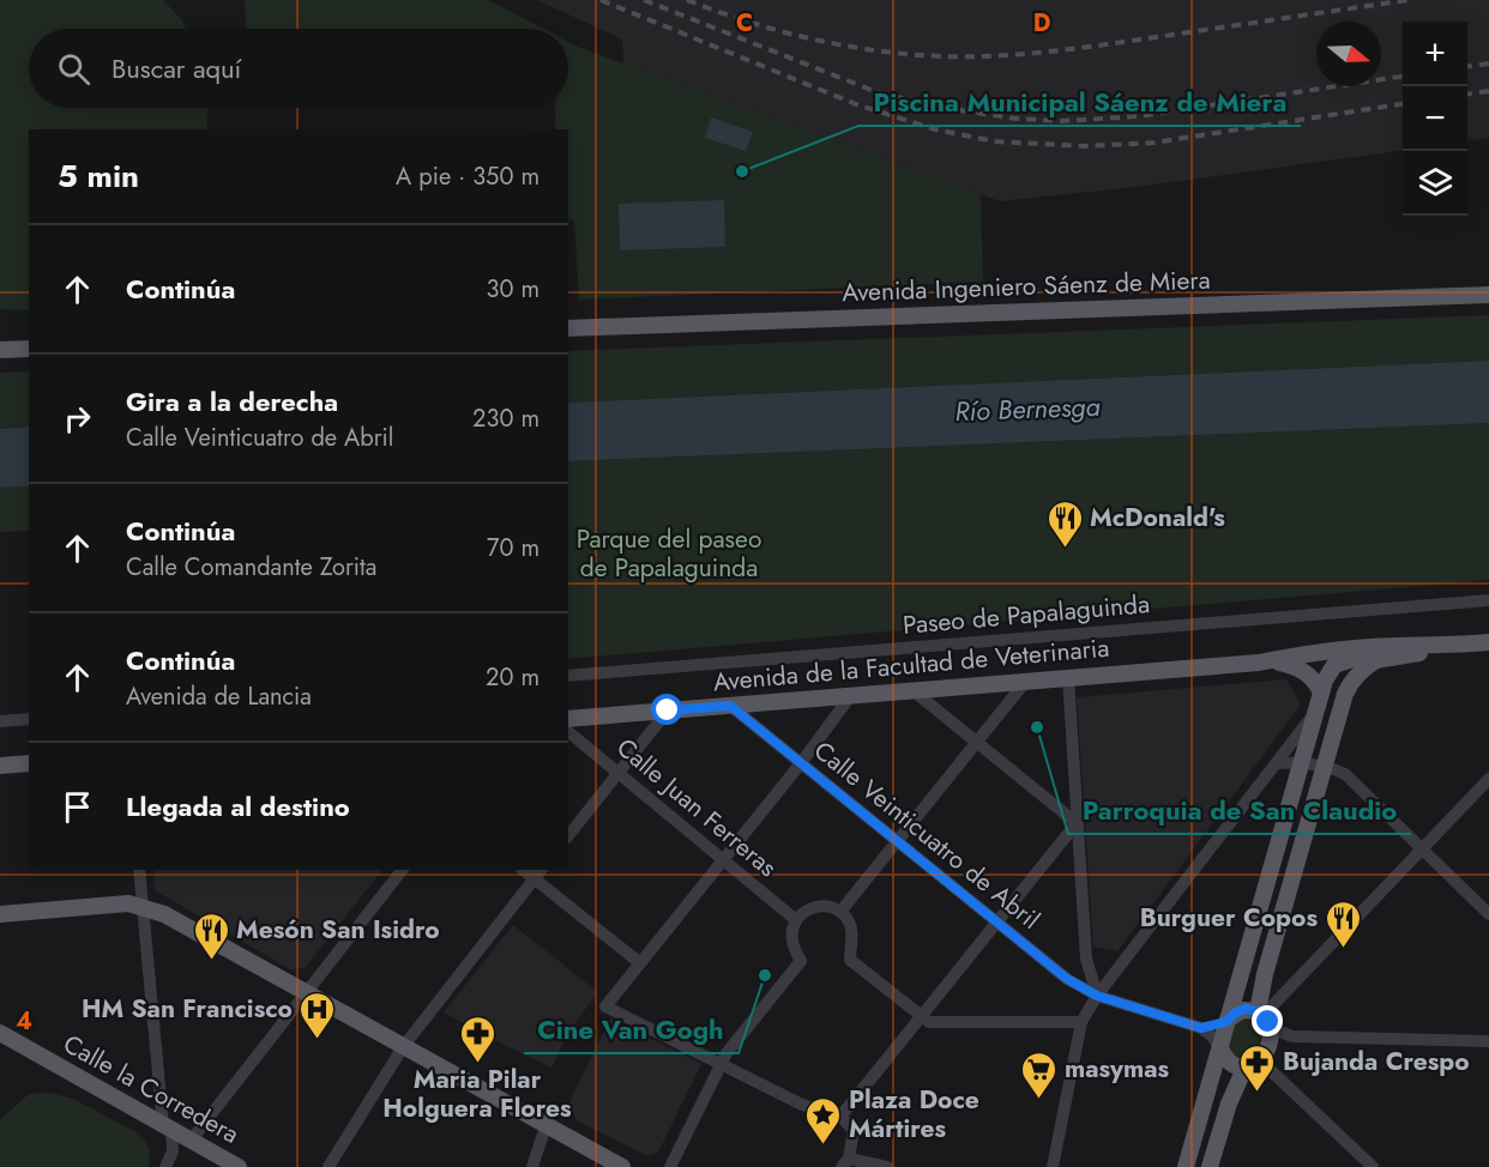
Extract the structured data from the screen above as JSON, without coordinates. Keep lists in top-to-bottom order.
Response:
{
  "streets": {
    "main road": ["Avenida Ingeniero Sáenz de Miera", "Avenida de la Facultad de Veterinaria", "Calle la Corredera"],
    "street": ["Paseo de Papalaguinda", "Calle Juan Ferreras", "Calle Veinticuatro de Abril"]
  },
  "crossings": [
    ["Avenida de la Facultad de Veterinaria", "Calle Veinticuatro de Abril"]
  ],
  "water": ["Río Bernesga"],
  "parks": ["Parque del paseo de Papalaguinda"],
  "places": {
    "other": ["Piscina Municipal Sáenz de Miera", "Parroquia de San Claudio", "Cine Van Gogh"],
    "restaurant": ["McDonald's", "Burguer Copos", "Mesón San Isidro"],
    "hospital": ["HM San Francisco"],
    "pharmacy": ["Maria Pilar Holguera Flores", "Bujanda Crespo"],
    "supermarket": ["masymas"],
    "place": ["Plaza Doce Mártires"]
  },
  "north": "right",
  "page": {
    "map_buttons": ["+", "−"],
    "search": "Buscar aquí",
    "heading": ["5 min", "A pie · 350 m"],
    "list": [
      ["Continúa", "30 m"],
      ["Gira a la derecha", "Calle Veinticuatro de Abril", "230 m"],
      ["Continúa", "Calle Comandante Zorita", "70 m"],
      ["Continúa", "Avenida de Lancia", "20 m"],
      "Llegada al destino"
    ]
  },
  "grid": {
    "columns": ["C", "D"],
    "rows": ["4"]
  }
}
